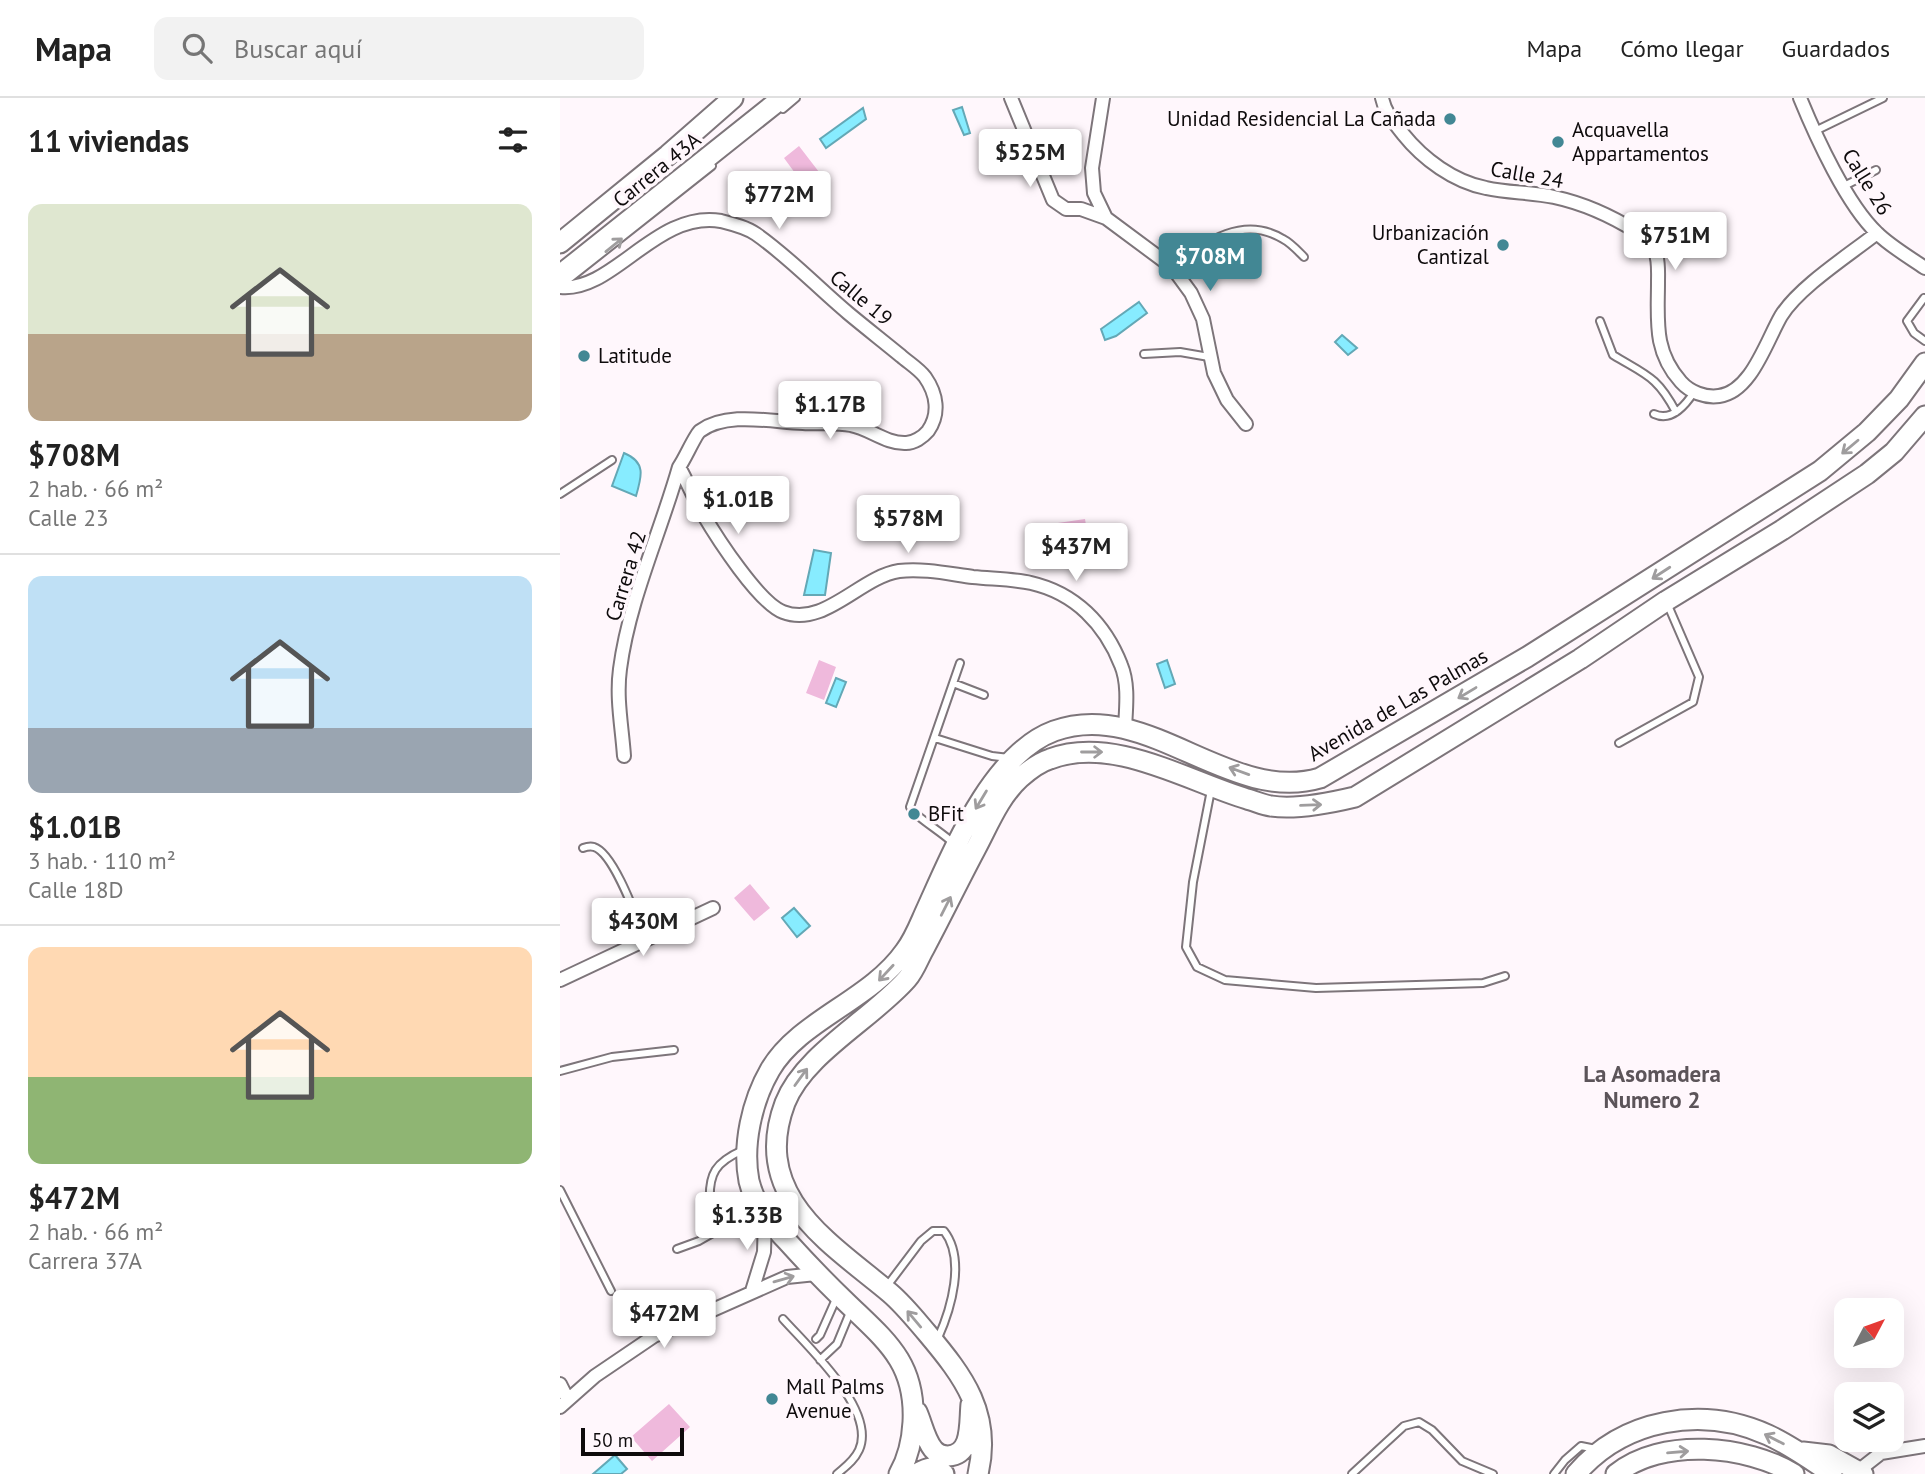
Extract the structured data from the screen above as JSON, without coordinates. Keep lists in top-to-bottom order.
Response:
{
  "streets": {
    "main road": ["Carrera 43A", "Avenida de Las Palmas"],
    "street": [
      "Calle 24",
      "Calle 26",
      "Calle 19",
      "Carrera 42"
    ]
  },
  "crossings": [
    ["Calle 19", "Carrera 42"]
  ],
  "districts": ["La Asomadera Numero 2"],
  "places": [
    "Unidad Residencial La Cañada",
    "Acquavella Appartamentos",
    "Urbanización Cantizal",
    "Latitude",
    "BFit",
    "Mall Palms Avenue"
  ],
  "scale_bar": "50 m",
  "north": "top right",
  "page": {
    "header": "Mapa",
    "search": "Buscar aquí",
    "nav": ["Mapa", "Cómo llegar", "Guardados"],
    "heading": "11 viviendas",
    "price": [
      "$525M",
      "$772M",
      "$751M",
      "$708M",
      "$1.17B",
      "$1.01B",
      "$578M",
      "$437M",
      "$430M",
      "$1.33B",
      "$472M"
    ],
    "list": [
      {
        "name": "$708M",
        "note": "2 hab. · 66 m² · Calle 23"
      },
      {
        "name": "$1.01B",
        "note": "3 hab. · 110 m² · Calle 18D"
      },
      {
        "name": "$472M",
        "note": "2 hab. · 66 m² · Carrera 37A"
      }
    ],
    "scale": "50 m"
  }
}
